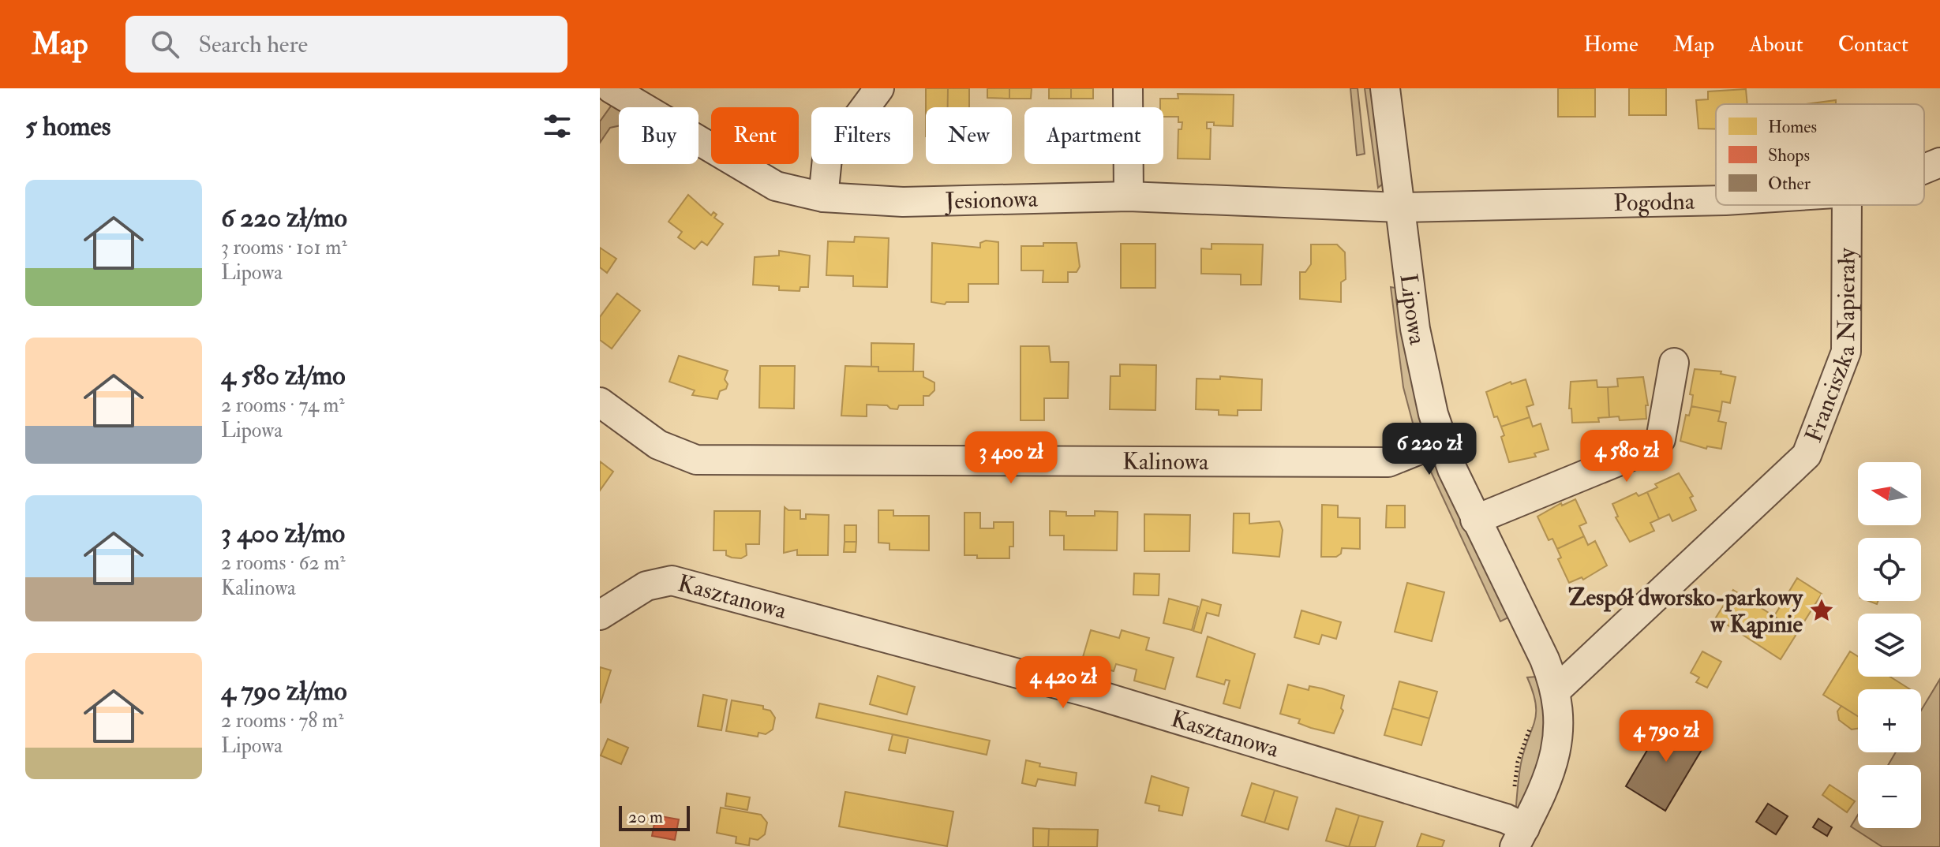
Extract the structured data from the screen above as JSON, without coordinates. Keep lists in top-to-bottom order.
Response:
{
  "streets": {
    "street": [
      "Jesionowa",
      "Pogodna",
      "Lipowa",
      "Franciszka Napierały",
      "Kalinowa",
      "Kasztanowa"
    ]
  },
  "crossings": [
    ["Jesionowa", "Pogodna"],
    ["Jesionowa", "Lipowa"],
    ["Pogodna", "Lipowa"],
    ["Lipowa", "Franciszka Napierały"],
    ["Lipowa", "Kalinowa"],
    ["Lipowa", "Kasztanowa"]
  ],
  "places": {
    "place": ["Zespół dworsko-parkowy w Kąpinie"]
  },
  "legend": ["Homes", "Shops", "Other"],
  "scale_bar": "20 m",
  "north": "left",
  "page": {
    "header": "Map",
    "search": "Search here",
    "nav": [
      "Home",
      "Map",
      "About",
      "Contact"
    ],
    "heading": "5 homes",
    "chip": [
      "Buy",
      "Rent",
      "Filters",
      "New",
      "Apartment"
    ],
    "list": [
      {
        "name": "6 220 zł/mo",
        "note": "3 rooms · 101 m² · Lipowa"
      },
      {
        "name": "4 580 zł/mo",
        "note": "2 rooms · 74 m² · Lipowa"
      },
      {
        "name": "3 400 zł/mo",
        "note": "2 rooms · 62 m² · Kalinowa"
      },
      {
        "name": "4 790 zł/mo",
        "note": "2 rooms · 78 m² · Lipowa"
      }
    ],
    "price": [
      "6 220 zł",
      "4 580 zł",
      "3 400 zł",
      "4 420 zł",
      "4 790 zł"
    ],
    "map_buttons": ["+", "−"],
    "scale": "20 m"
  }
}
